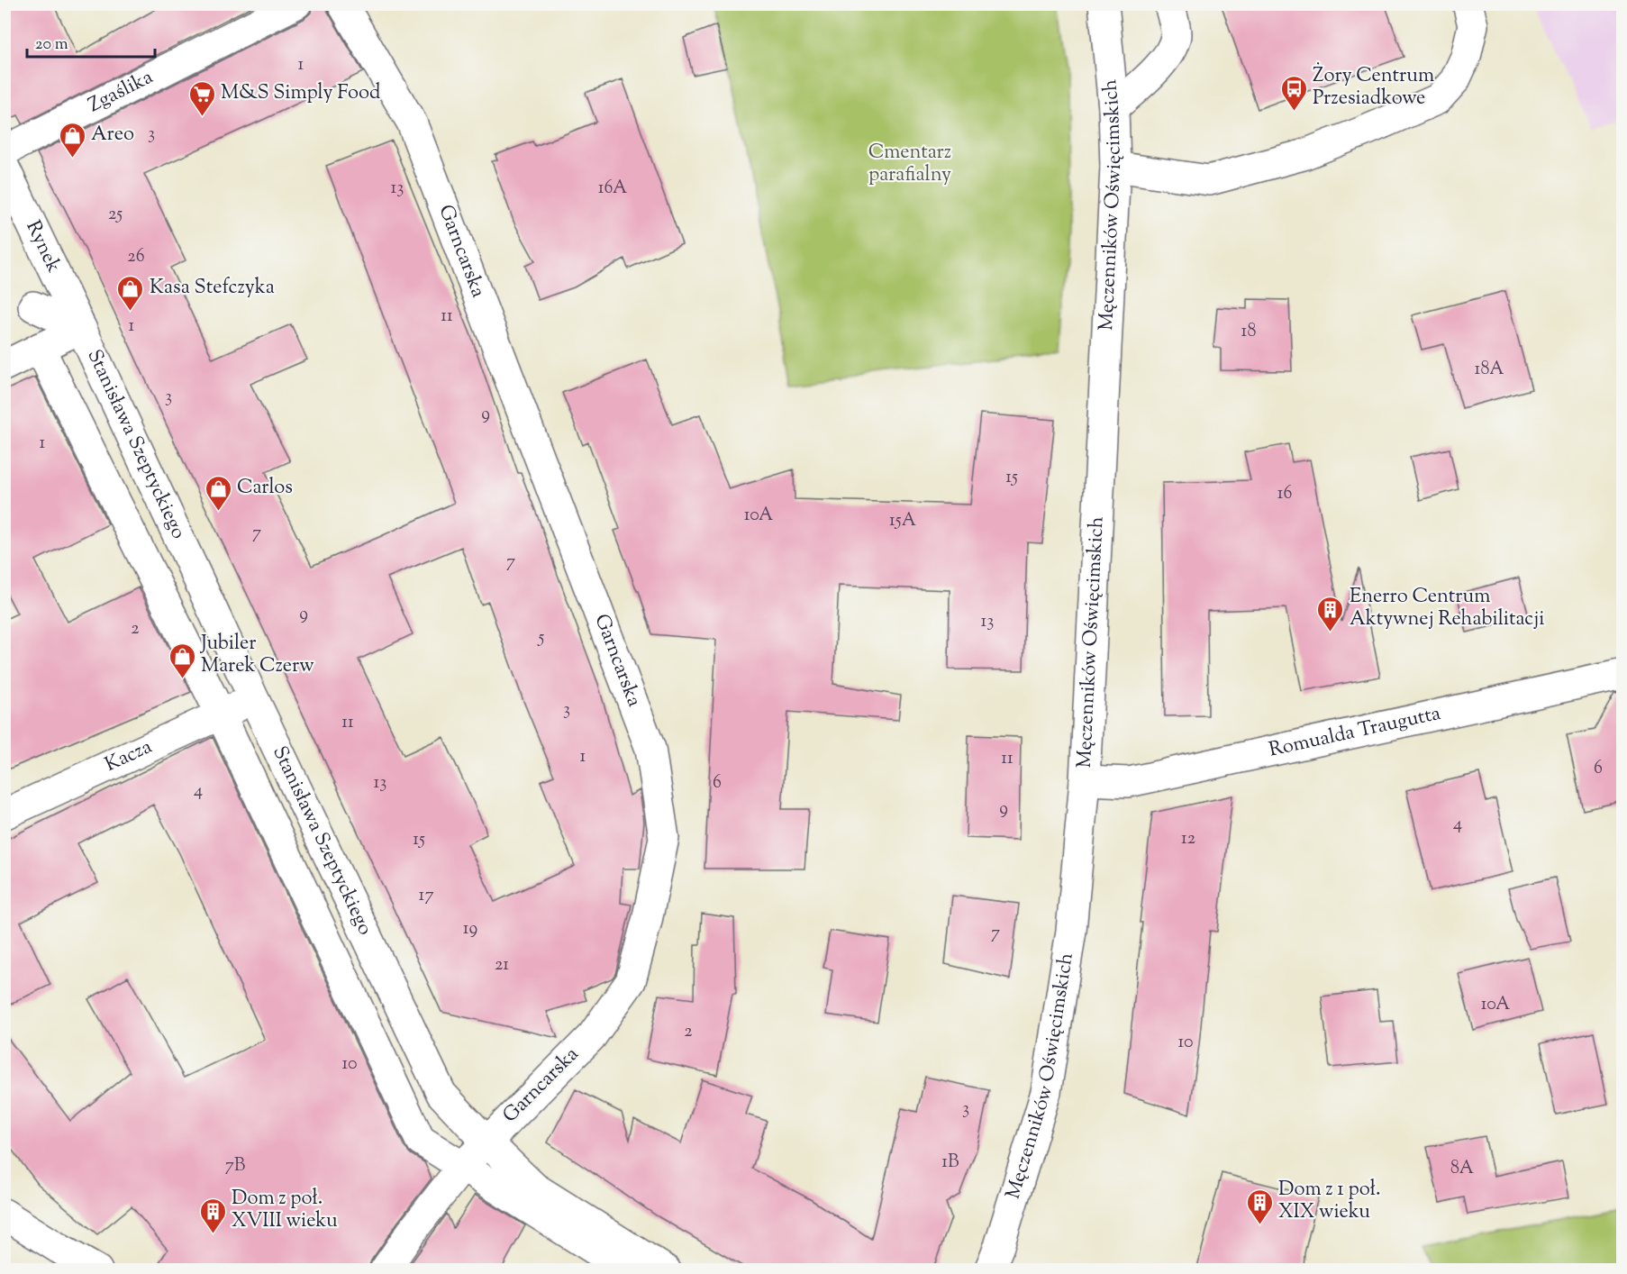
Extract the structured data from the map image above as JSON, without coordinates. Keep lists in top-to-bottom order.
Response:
{
  "streets": {
    "street": [
      "Zgaślika",
      "Męczenników Oświęcimskich",
      "Rynek",
      "Garncarska",
      "Stanisława Szeptyckiego",
      "Romualda Traugutta",
      "Kacza"
    ]
  },
  "crossings": [
    ["Męczenników Oświęcimskich", "Romualda Traugutta"],
    ["Rynek", "Stanisława Szeptyckiego"],
    ["Garncarska", "Stanisława Szeptyckiego"],
    ["Stanisława Szeptyckiego", "Kacza"]
  ],
  "parks": ["Cmentarz parafialny"],
  "places": {
    "bus stop": ["Żory Centrum Przesiadkowe"],
    "supermarket": ["M&S Simply Food"],
    "shop": [
      "Areo",
      "Kasa Stefczyka",
      "Carlos",
      "Jubiler Marek Czerw"
    ],
    "building": ["Enerro Centrum Aktywnej Rehabilitacji", "Dom z 1 poł. XIX wieku", "Dom z poł. XVIII wieku"]
  },
  "house_numbers": [
    "1",
    "3",
    "13",
    "16A",
    "25",
    "26",
    "11",
    "1",
    "18",
    "18A",
    "3",
    "9",
    "1",
    "15",
    "16",
    "10A",
    "15A",
    "7",
    "7",
    "9",
    "13",
    "2",
    "5",
    "3",
    "11",
    "1",
    "11",
    "6",
    "13",
    "6",
    "4",
    "9",
    "4",
    "12",
    "15",
    "17",
    "19",
    "7",
    "21",
    "10A",
    "2",
    "10",
    "10",
    "3",
    "1B",
    "7B",
    "8A"
  ],
  "scale_bar": "20 m"
}
